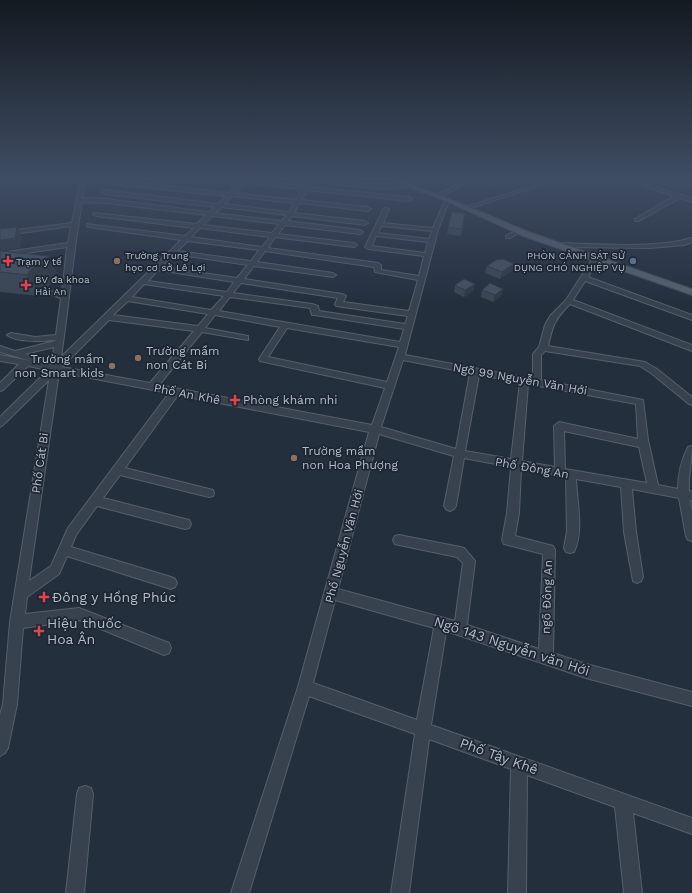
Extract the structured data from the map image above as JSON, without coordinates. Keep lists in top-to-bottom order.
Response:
{
  "streets": {
    "street": [
      "Ngõ 99 Nguyễn Văn Hới",
      "Phố An Khê",
      "Phố Cát Bi",
      "Phố Đông An",
      "Phố Nguyễn Văn Hới",
      "ngõ Đông An",
      "Ngõ 143 Nguyễn văn Hới",
      "Phố Tây Khê"
    ]
  },
  "crossings": [
    ["Ngõ 99 Nguyễn Văn Hới", "Phố Nguyễn Văn Hới"],
    ["Ngõ 99 Nguyễn Văn Hới", "ngõ Đông An"],
    ["Phố An Khê", "Phố Cát Bi"],
    ["Phố An Khê", "Phố Đông An"],
    ["Phố An Khê", "Phố Nguyễn Văn Hới"],
    ["Phố Đông An", "Phố Nguyễn Văn Hới"],
    ["Phố Đông An", "ngõ Đông An"],
    ["Phố Nguyễn Văn Hới", "Ngõ 143 Nguyễn văn Hới"],
    ["Phố Nguyễn Văn Hới", "Phố Tây Khê"],
    ["ngõ Đông An", "Ngõ 143 Nguyễn văn Hới"]
  ],
  "places": {
    "health": [
      "Trạm y tế",
      "BV đa khoa Hải An",
      "Phòng khám nhi",
      "Đông y Hồng Phúc",
      "Hiệu thuốc Hoa Ân"
    ],
    "other": [
      "Trường Trung học cơ sở Lê Lợi",
      "PHÒN CẢNH SÁT SỬ DỤNG CHÓ NGHIỆP VỤ",
      "Trường mầm non Cát Bi",
      "Trường mầm non Smart kids",
      "Trường mầm non Hoa Phượng"
    ]
  }
}
